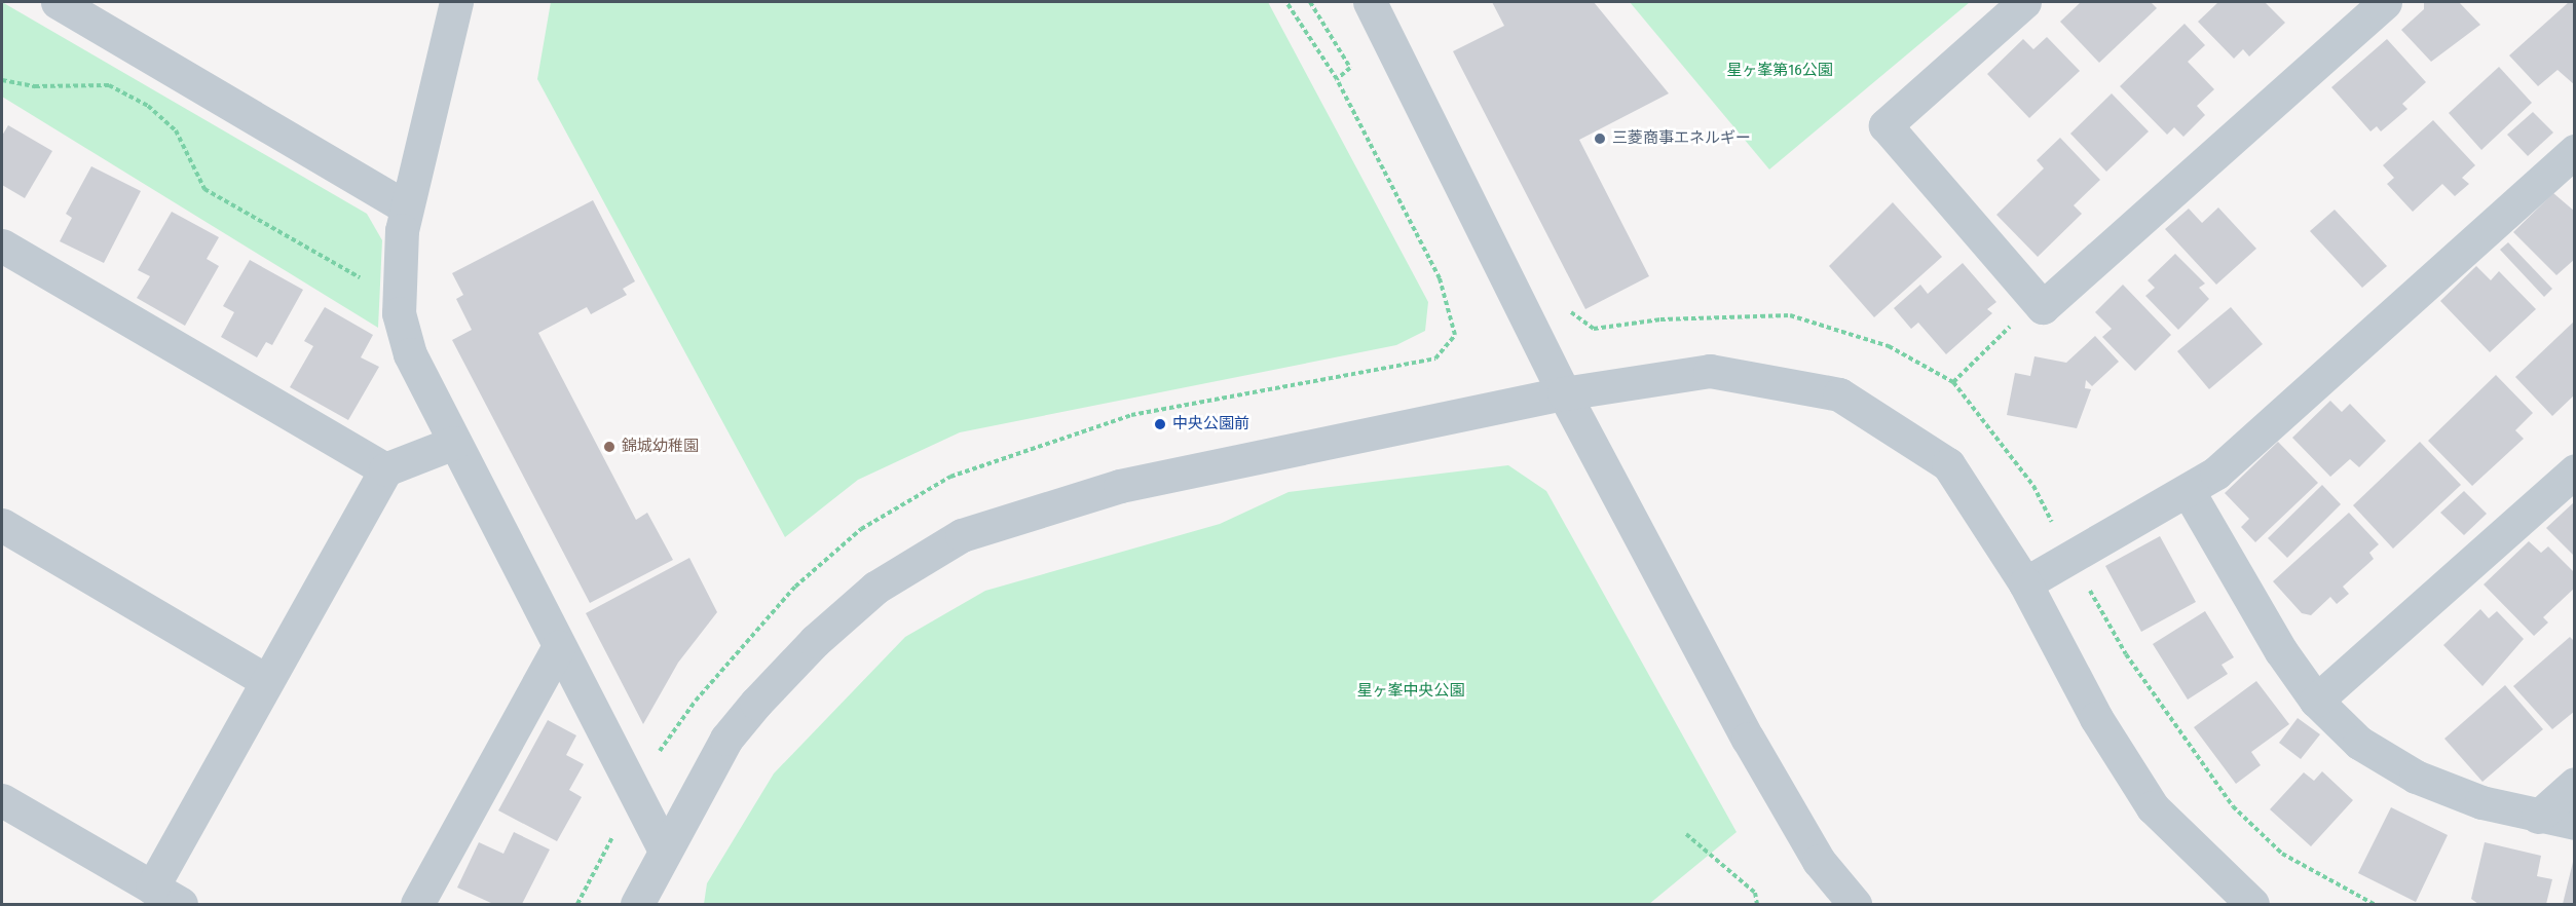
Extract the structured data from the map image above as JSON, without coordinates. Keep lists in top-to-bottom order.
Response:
{
  "parks": ["星ヶ峯第16公園", "星ヶ峯中央公園"],
  "places": ["三菱商事エネルギー", "中央公園前", "錦城幼稚園"]
}
